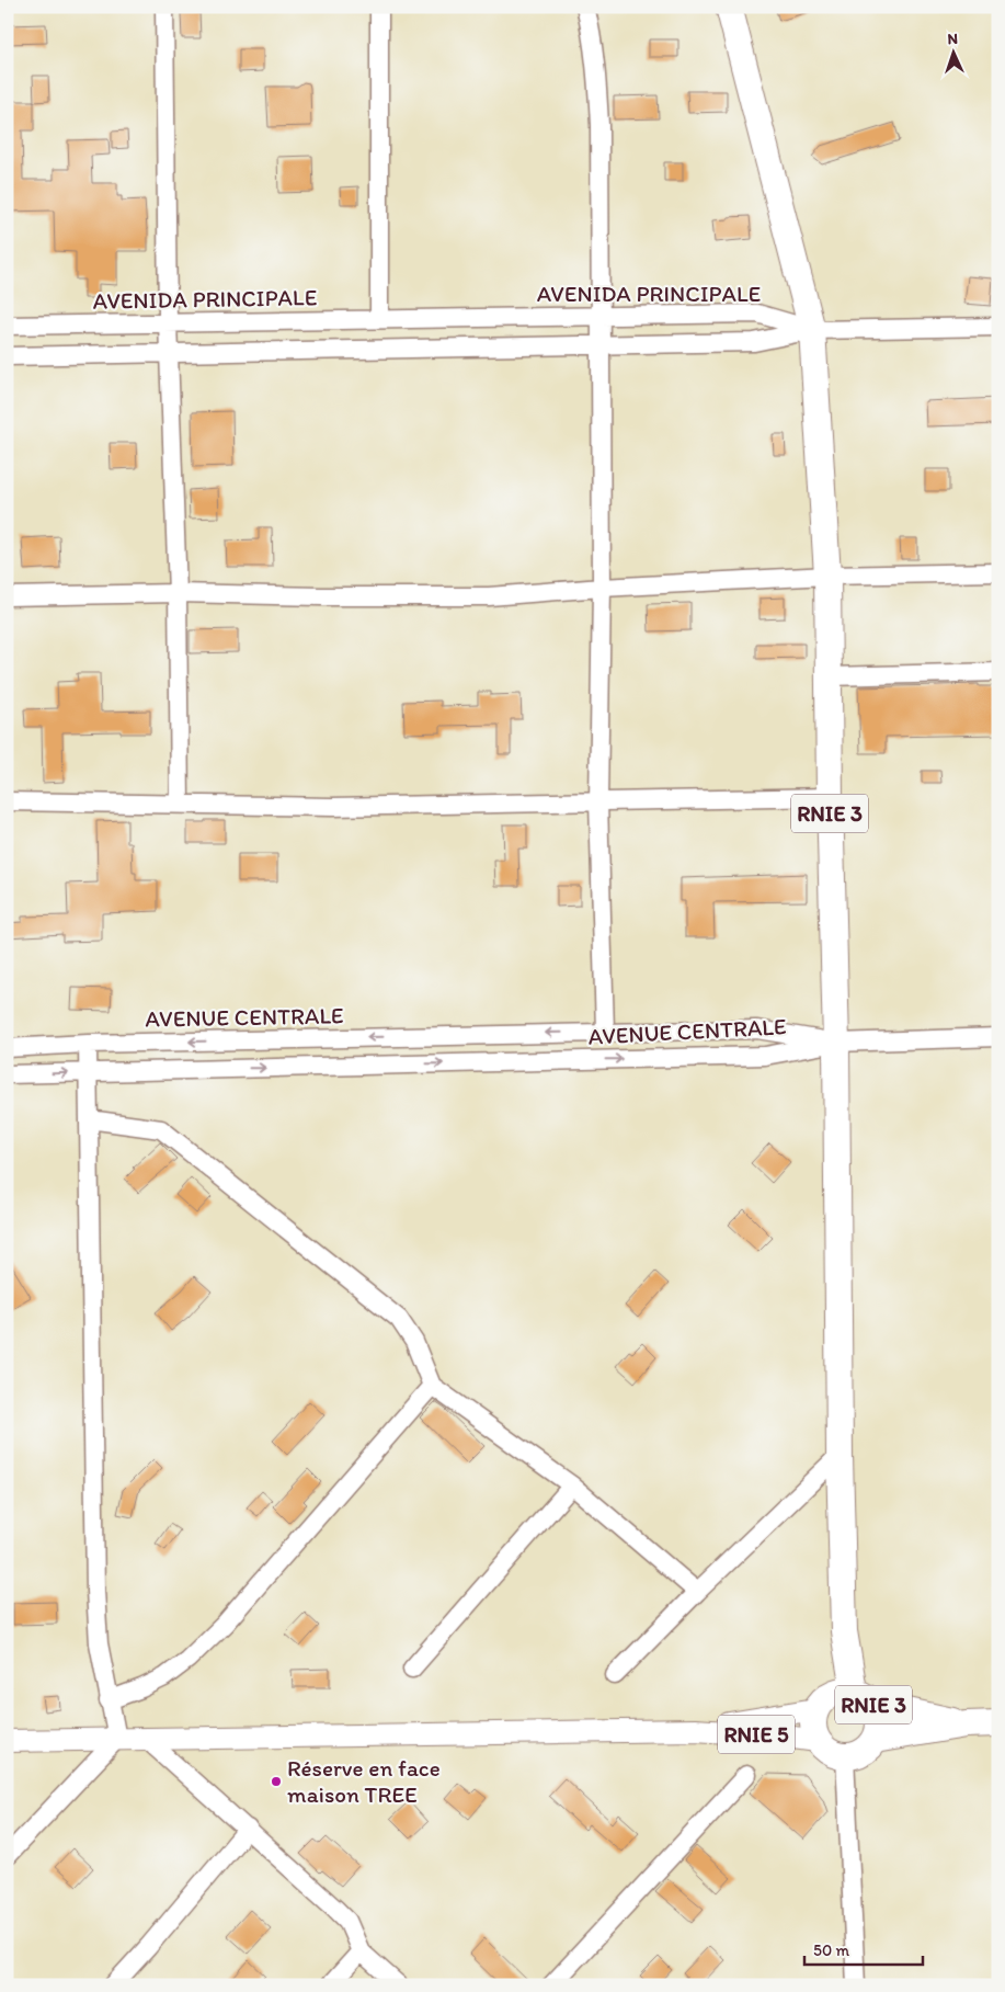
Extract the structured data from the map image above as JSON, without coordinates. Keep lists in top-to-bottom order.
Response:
{
  "streets": {
    "highway": ["RNIE 3"],
    "main road": ["RNIE 5"],
    "street": ["AVENIDA PRINCIPALE", "AVENUE CENTRALE"]
  },
  "crossings": [
    ["AVENIDA PRINCIPALE", "RNIE 3"],
    ["RNIE 3", "AVENUE CENTRALE"],
    ["RNIE 3", "RNIE 5"]
  ],
  "places": ["Réserve en face maison TREE"],
  "scale_bar": "50 m",
  "north": "top"
}
